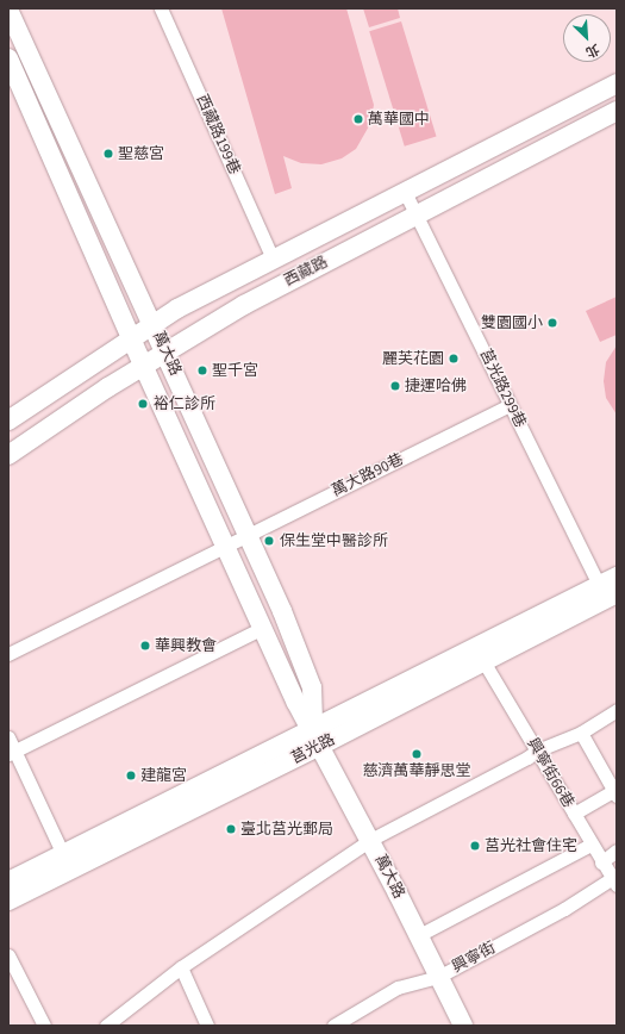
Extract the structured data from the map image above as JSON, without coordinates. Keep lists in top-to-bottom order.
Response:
{
  "streets": {
    "street": [
      "西藏路199巷",
      "西藏路",
      "萬大路",
      "莒光路299巷",
      "萬大路90巷",
      "莒光路",
      "興寧街66巷",
      "興寧街"
    ]
  },
  "crossings": [
    ["西藏路199巷", "西藏路"],
    ["西藏路", "萬大路"],
    ["西藏路", "莒光路299巷"],
    ["萬大路", "萬大路90巷"],
    ["萬大路", "莒光路"],
    ["萬大路", "興寧街"],
    ["莒光路299巷", "萬大路90巷"],
    ["莒光路299巷", "莒光路"],
    ["莒光路", "興寧街66巷"],
    ["興寧街66巷", "興寧街"]
  ],
  "places": [
    "萬華國中",
    "聖慈宮",
    "雙園國小",
    "麗芙花園",
    "聖千宮",
    "捷運哈佛",
    "裕仁診所",
    "保生堂中醫診所",
    "華興教會",
    "慈濟萬華靜思堂",
    "建龍宮",
    "臺北莒光郵局",
    "莒光社會住宅"
  ],
  "north": "bottom right"
}
